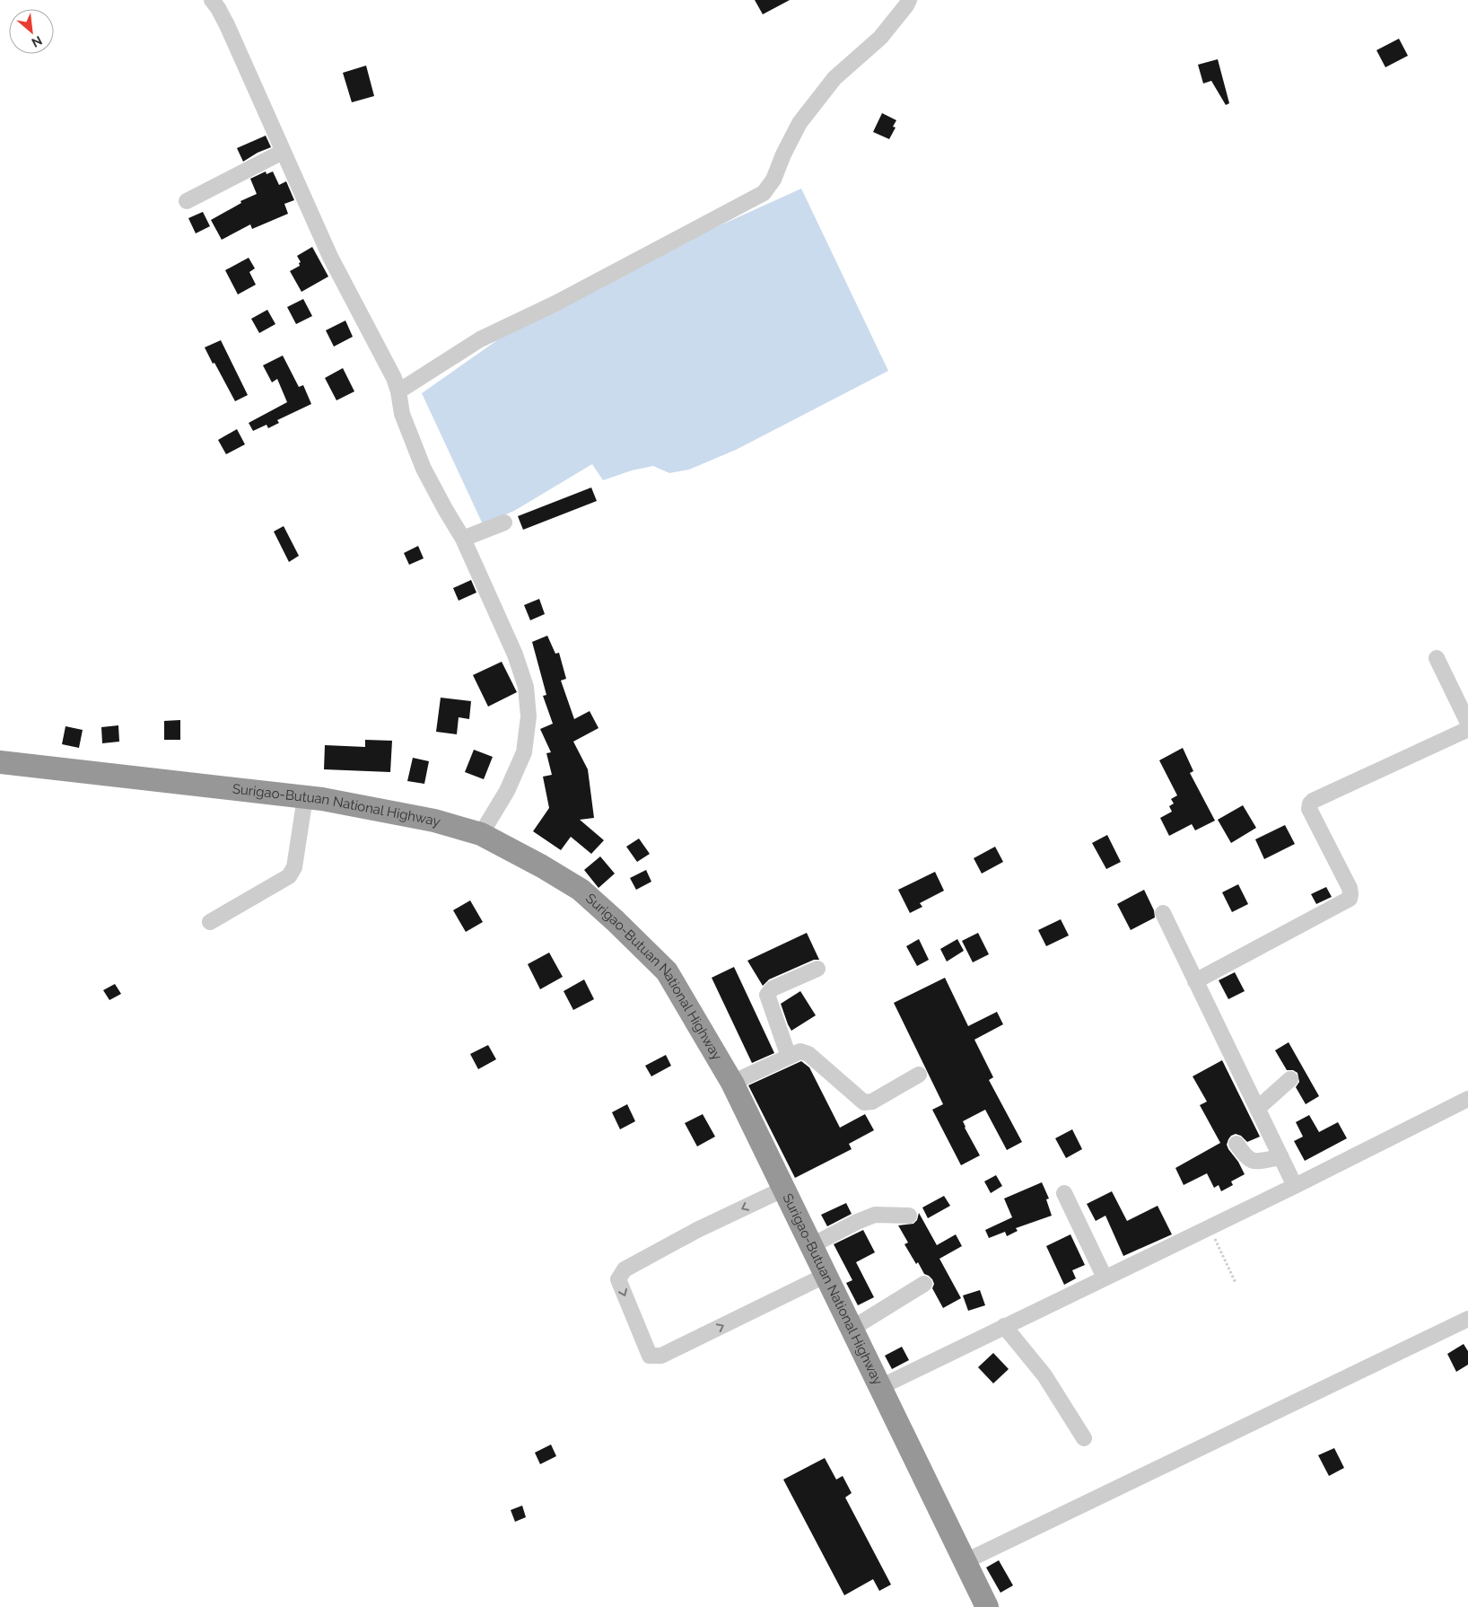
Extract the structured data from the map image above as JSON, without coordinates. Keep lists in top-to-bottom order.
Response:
{
  "streets": {
    "highway": ["Surigao-Butuan National Highway"]
  },
  "north": "bottom right"
}
